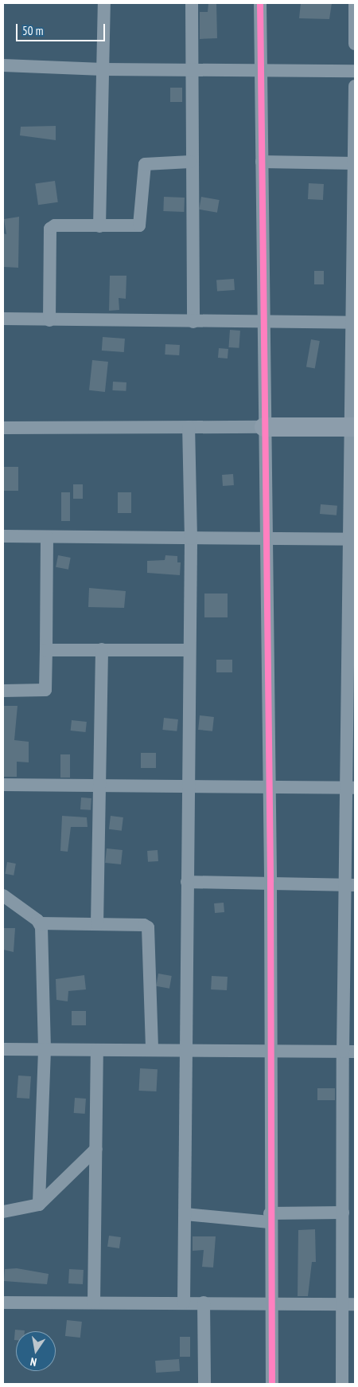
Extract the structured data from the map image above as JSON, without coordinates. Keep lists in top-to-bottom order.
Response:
{
  "scale_bar": "50 m",
  "north": "bottom"
}
